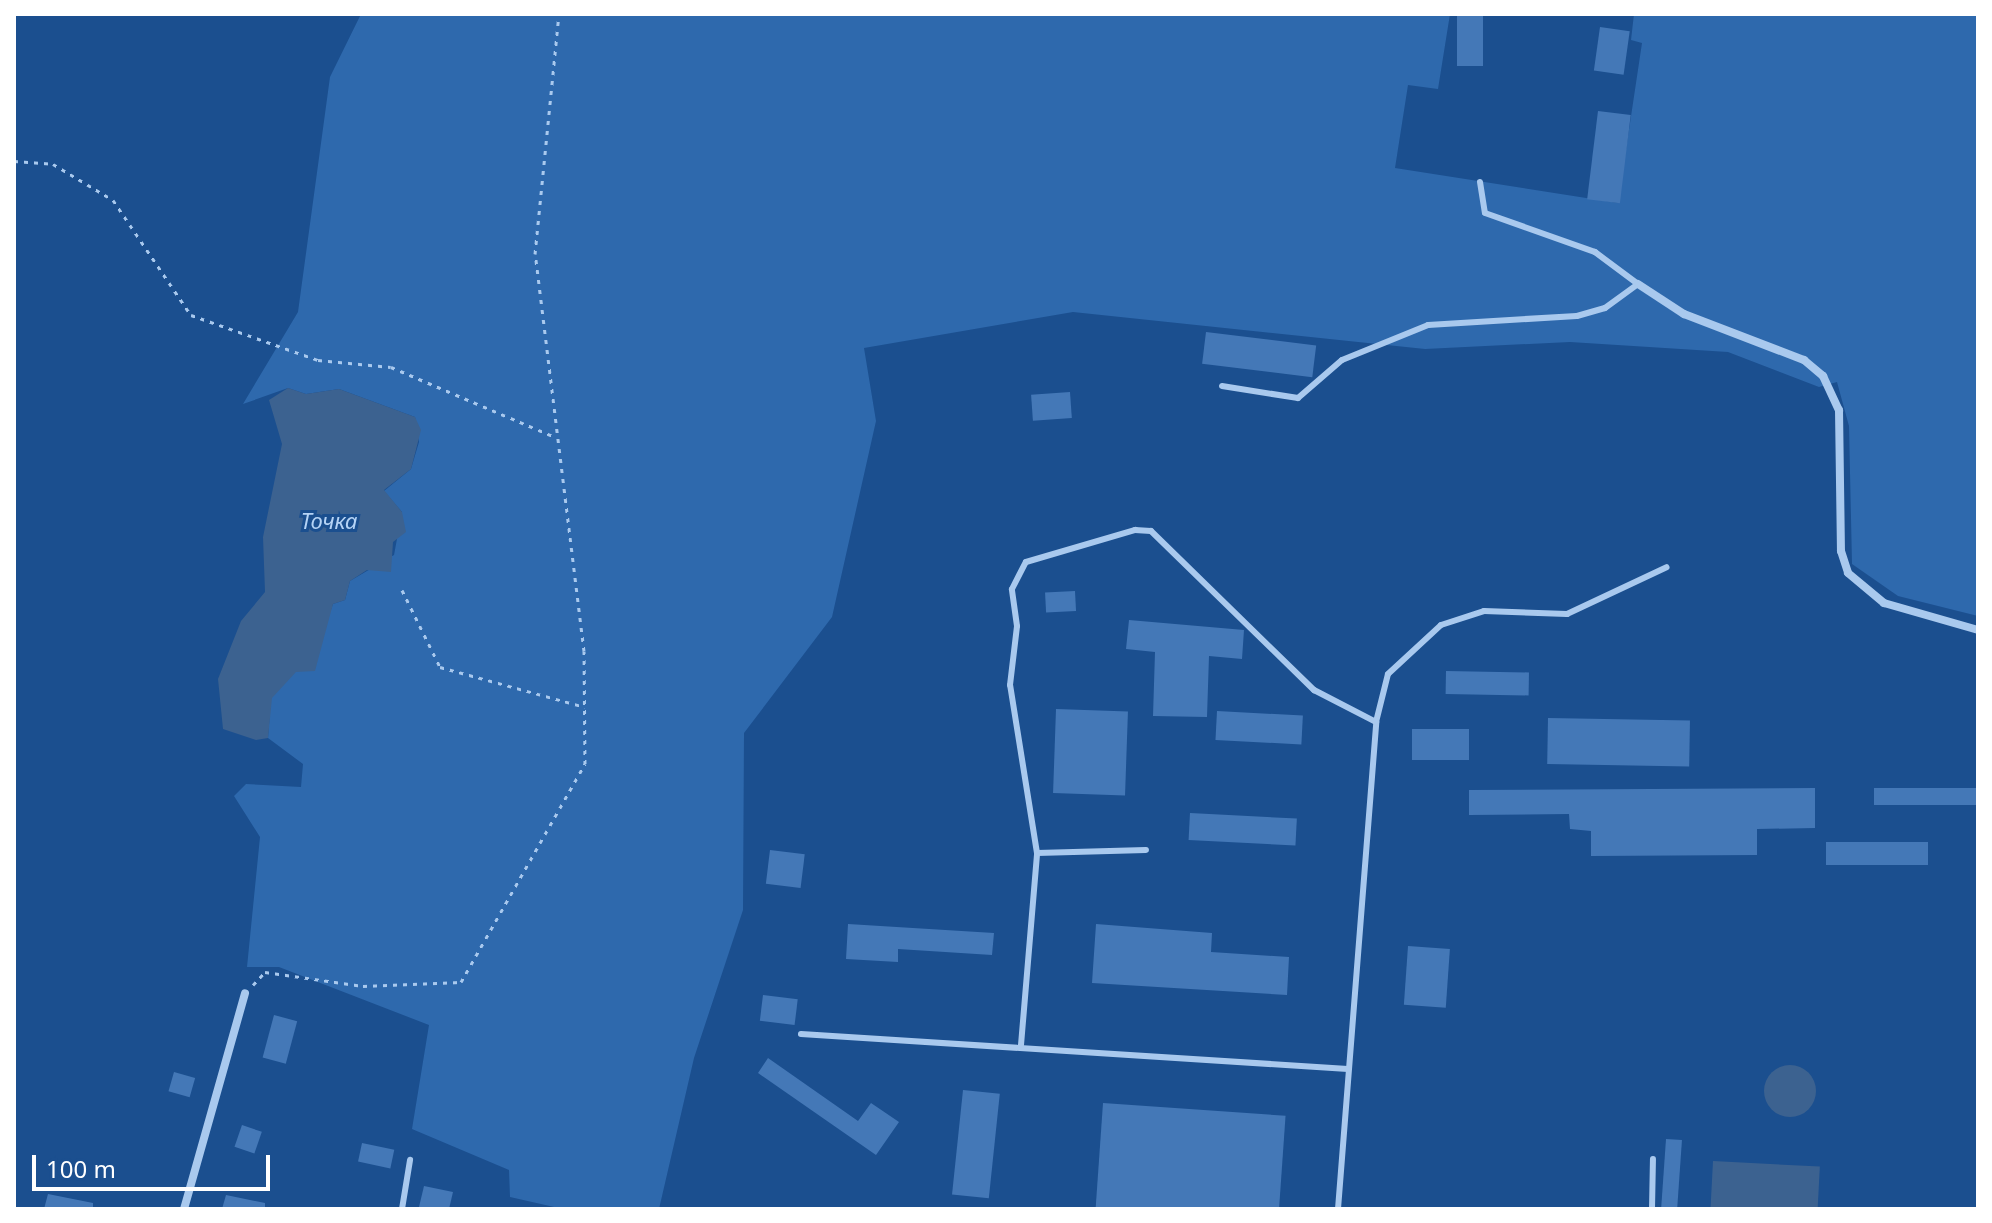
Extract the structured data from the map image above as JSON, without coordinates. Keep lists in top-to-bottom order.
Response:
{
  "water": ["Точка"],
  "scale_bar": "100 m"
}
